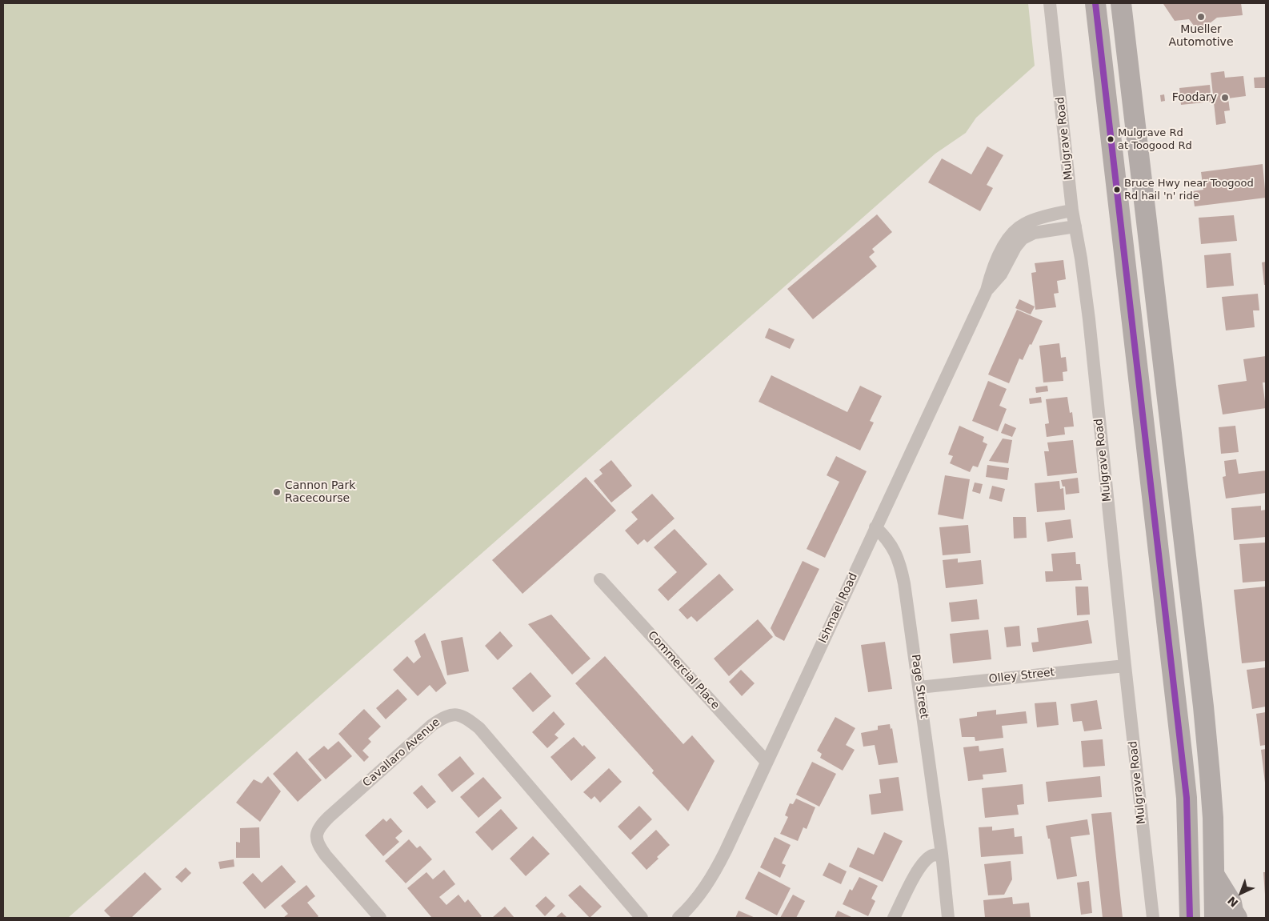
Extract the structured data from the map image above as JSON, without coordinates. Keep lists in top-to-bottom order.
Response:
{
  "streets": {
    "street": [
      "Mulgrave Road",
      "Ishmael Road",
      "Commercial Place",
      "Olley Street",
      "Page Street",
      "Cavallaro Avenue"
    ]
  },
  "crossings": [
    ["Mulgrave Road", "Ishmael Road"],
    ["Mulgrave Road", "Olley Street"],
    ["Ishmael Road", "Commercial Place"],
    ["Ishmael Road", "Page Street"],
    ["Olley Street", "Page Street"]
  ],
  "places": [
    "Mueller Automotive",
    "Foodary",
    "Mulgrave Rd at Toogood Rd",
    "Bruce Hwy near Toogood Rd hail 'n' ride",
    "Cannon Park Racecourse"
  ],
  "north": "bottom left"
}
